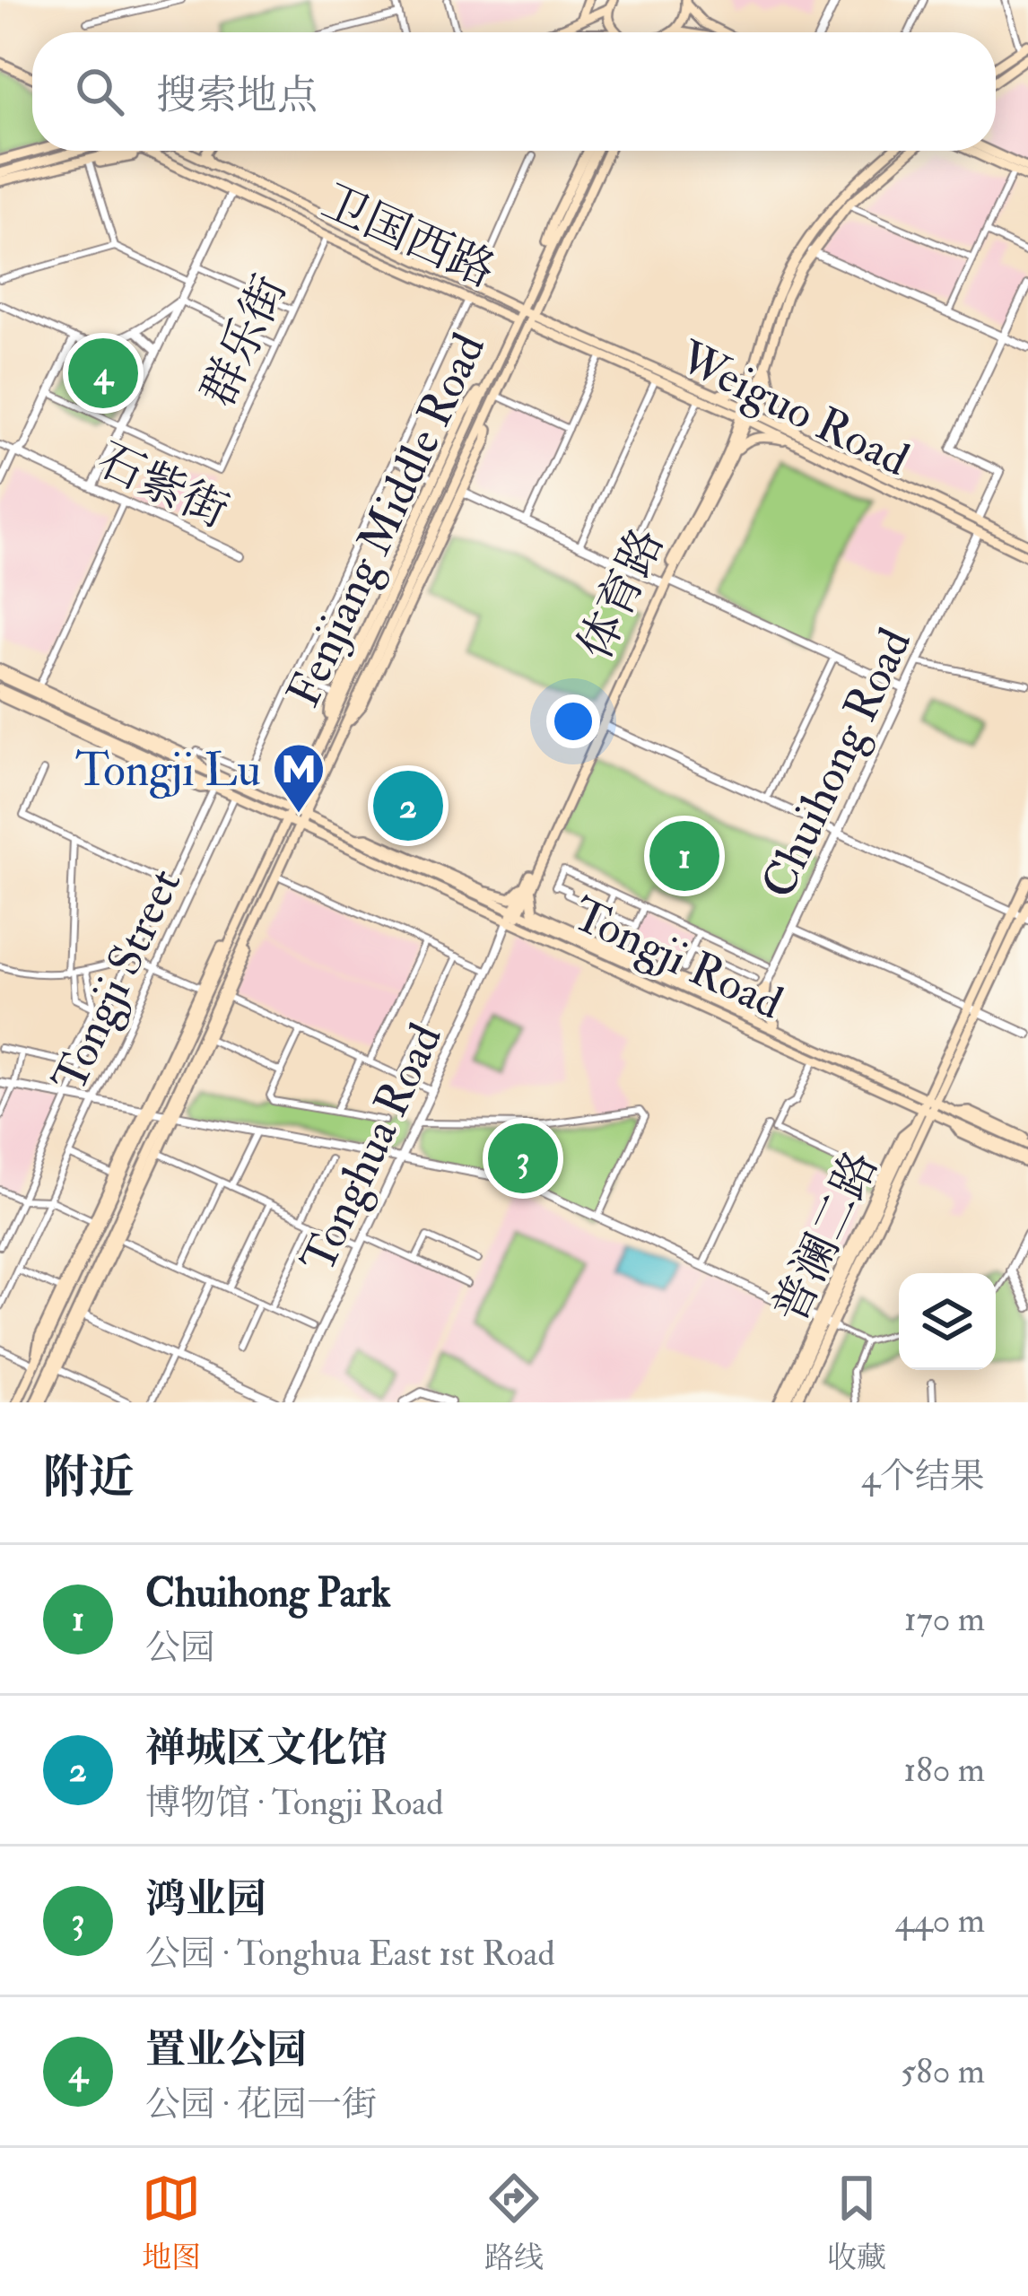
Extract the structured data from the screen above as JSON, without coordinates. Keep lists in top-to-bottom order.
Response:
{
  "streets": {
    "main road": [
      "卫国西路",
      "Weiguo Road",
      "Fenjiang Middle Road",
      "体育路",
      "Tongji Road",
      "普澜二路"
    ],
    "street": [
      "群乐街",
      "石紫街",
      "Chuihong Road",
      "Tongji Street",
      "Tonghua Road"
    ]
  },
  "crossings": [
    ["卫国西路", "群乐街"],
    ["卫国西路", "Weiguo Road"],
    ["卫国西路", "Fenjiang Middle Road"],
    ["Weiguo Road", "Fenjiang Middle Road"],
    ["Weiguo Road", "Chuihong Road"],
    ["Fenjiang Middle Road", "Tongji Road"],
    ["Chuihong Road", "Tongji Road"],
    ["Tongji Road", "Tonghua Road"],
    ["Tongji Road", "普澜二路"]
  ],
  "places": {
    "metro station": ["Tongji Lu"]
  },
  "page": {
    "search": "搜索地点",
    "pins": [
      "4",
      "2",
      "1",
      "3"
    ],
    "heading": ["附近", "4个结果"],
    "list": [
      {
        "mark": "1",
        "name": "Chuihong Park",
        "note": "公园",
        "value": "170 m"
      },
      {
        "mark": "2",
        "name": "禅城区文化馆",
        "note": "博物馆 · Tongji Road",
        "value": "180 m"
      },
      {
        "mark": "3",
        "name": "鸿业园",
        "note": "公园 · Tonghua East 1st Road",
        "value": "440 m"
      },
      {
        "mark": "4",
        "name": "置业公园",
        "note": "公园 · 花园一街",
        "value": "580 m"
      }
    ],
    "nav": ["地图", "路线", "收藏"]
  }
}
